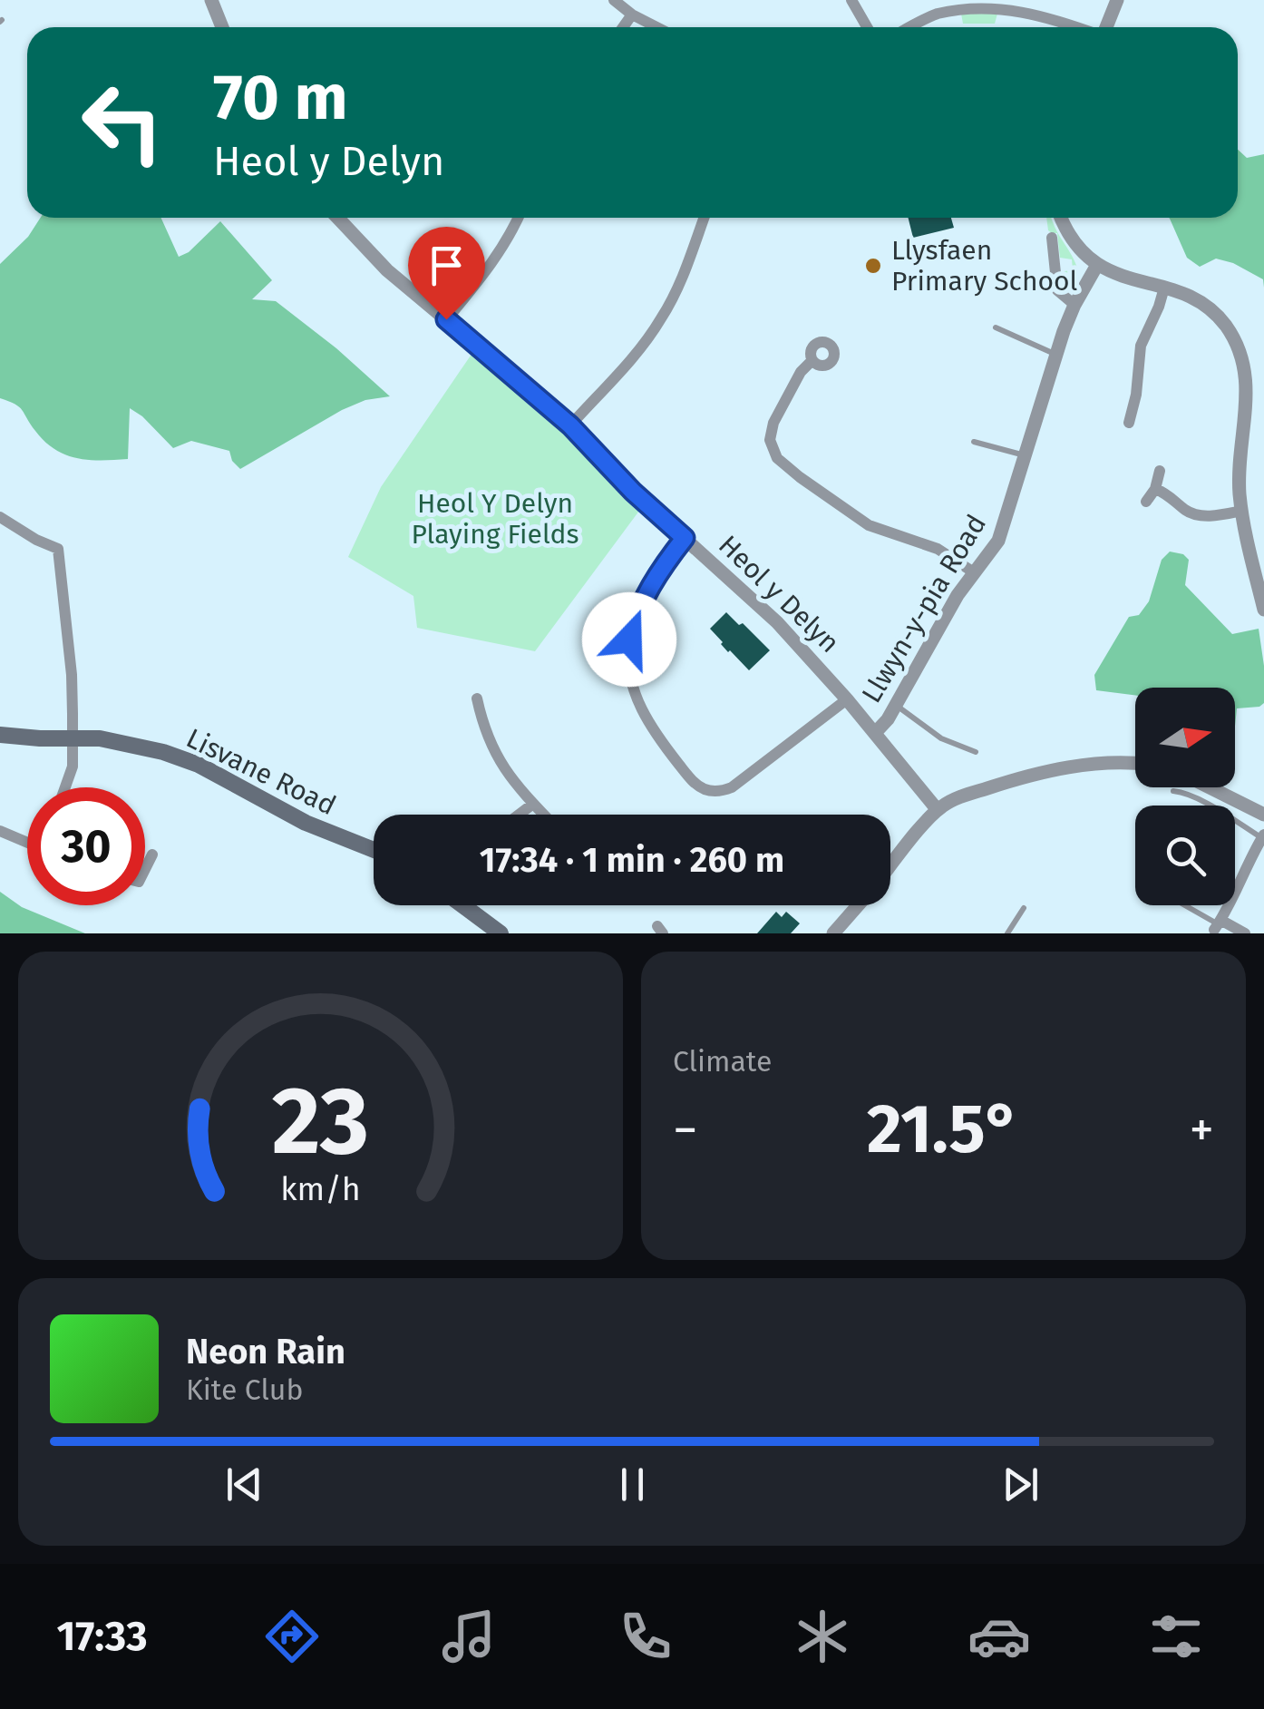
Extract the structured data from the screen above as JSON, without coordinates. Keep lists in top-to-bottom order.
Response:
{
  "streets": {
    "main road": ["Lisvane Road"],
    "street": ["Heol y Delyn", "Llwyn-y-pia Road"]
  },
  "crossings": [
    ["Heol y Delyn", "Llwyn-y-pia Road"]
  ],
  "parks": ["Heol Y Delyn Playing Fields"],
  "places": ["Llysfaen Primary School"],
  "north": "right",
  "page": {
    "turn": ["70 m", "Heol y Delyn"],
    "limit": "30",
    "trip": "17:34 · 1 min · 260 m",
    "tile": "Climate",
    "heat": ["−", "21.5°", "+"],
    "song": ["Neon Rain", "Kite Club"],
    "tabs": "17:33",
    "gauge": ["23", "km/h"]
  }
}
